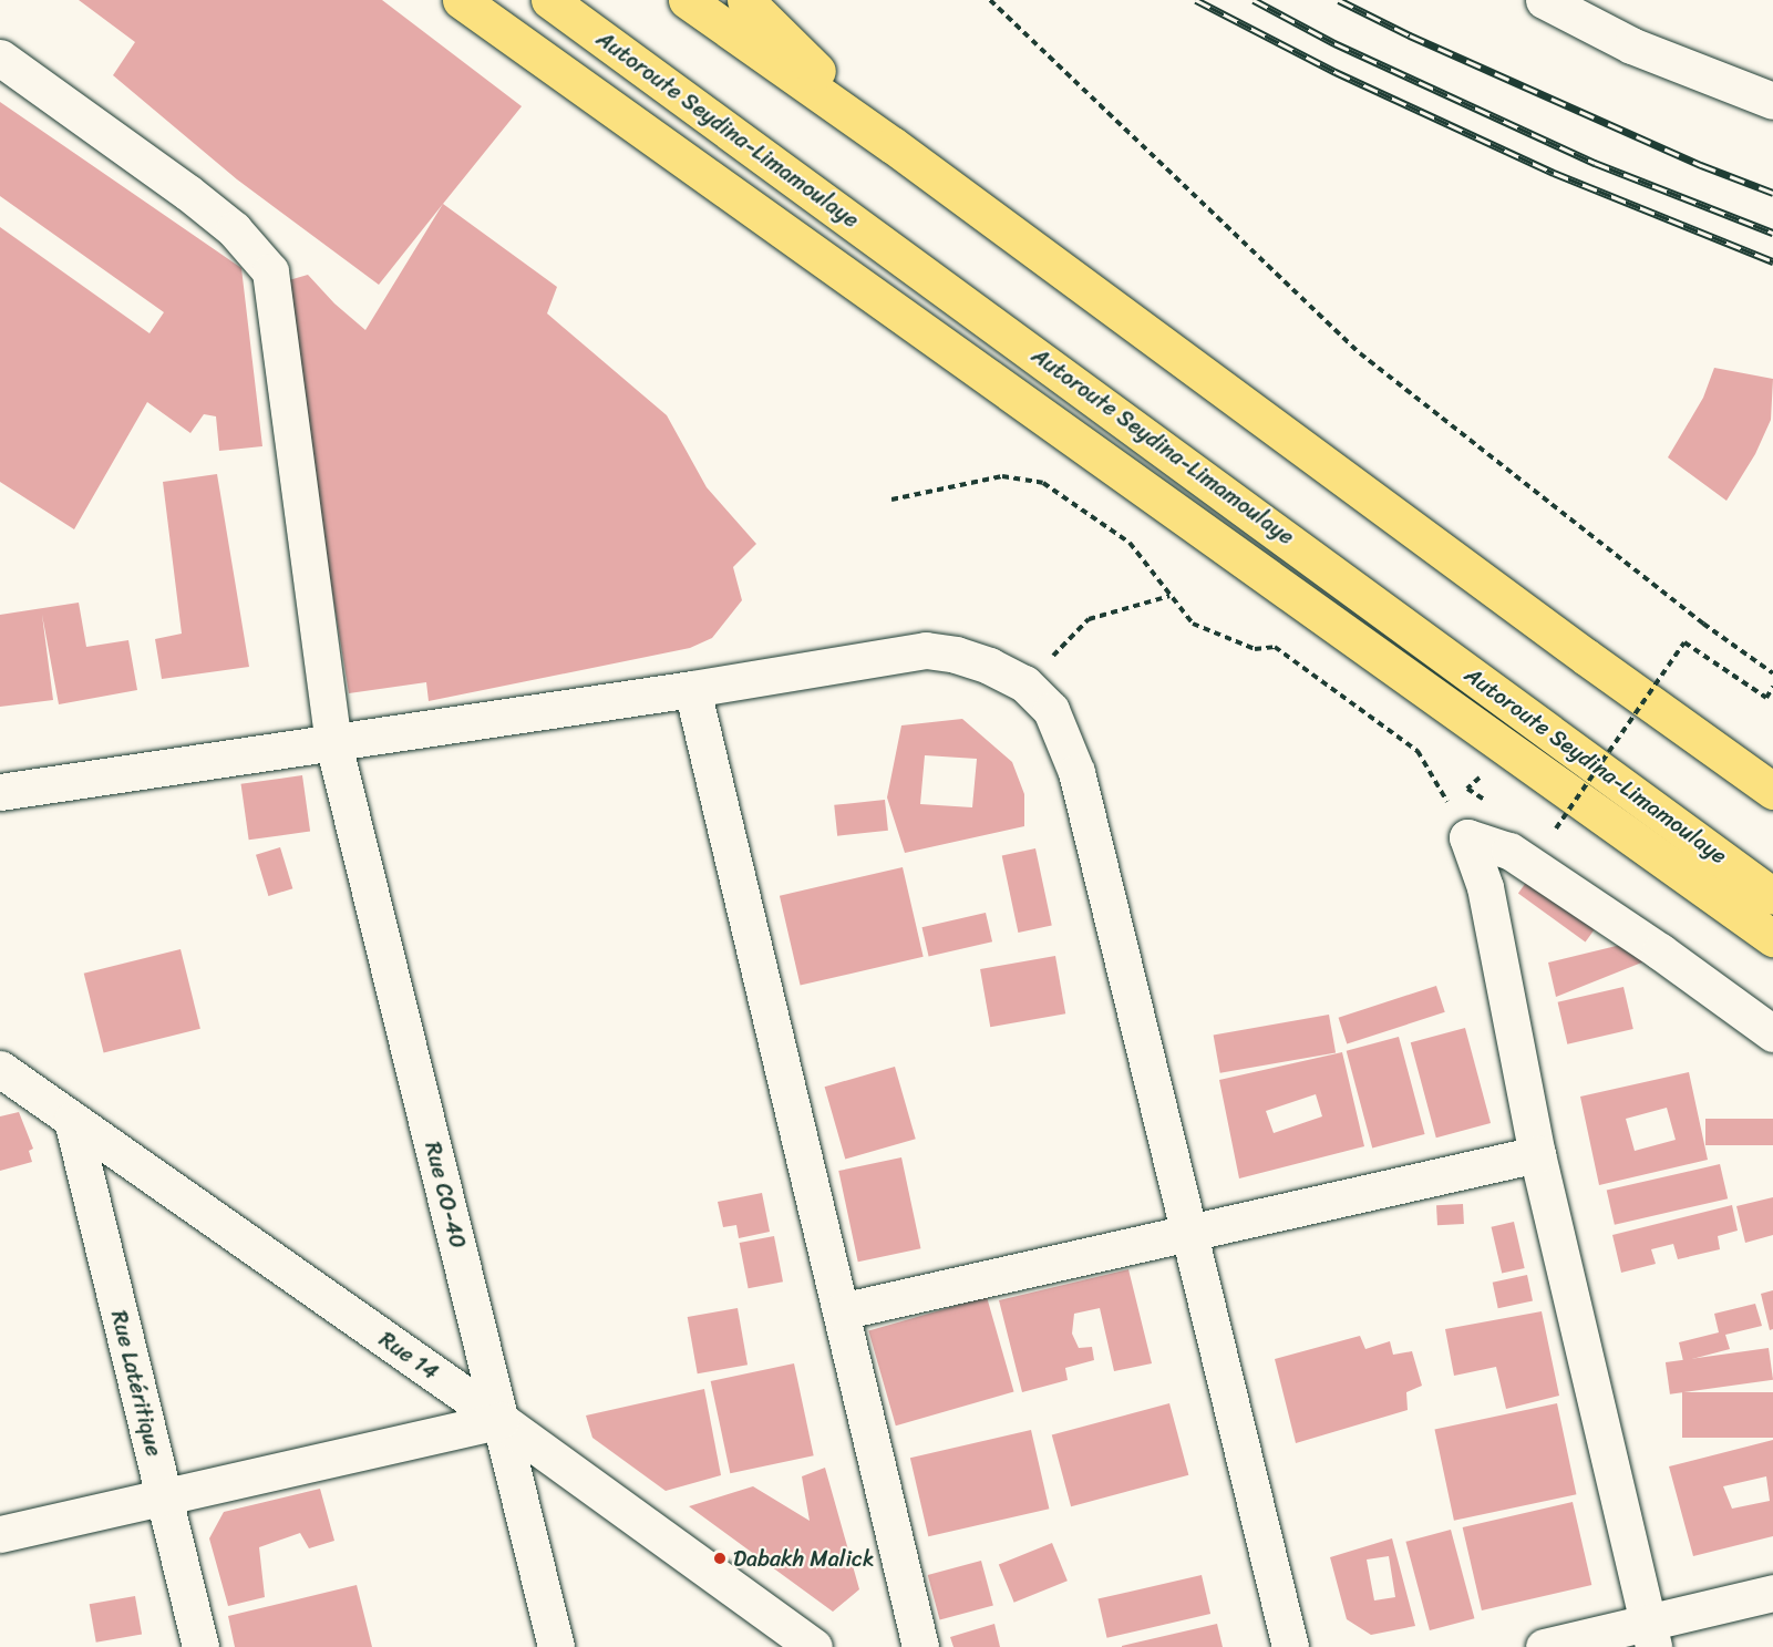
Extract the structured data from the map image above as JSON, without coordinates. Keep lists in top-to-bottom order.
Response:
{
  "streets": {
    "highway": ["Autoroute Seydina-Limamoulaye"],
    "street": ["Rue CO-40", "Rue 14", "Rue Latéritique"]
  },
  "crossings": [
    ["Rue CO-40", "Rue 14"],
    ["Rue 14", "Rue Latéritique"]
  ],
  "places": ["Dabakh Malick"]
}
